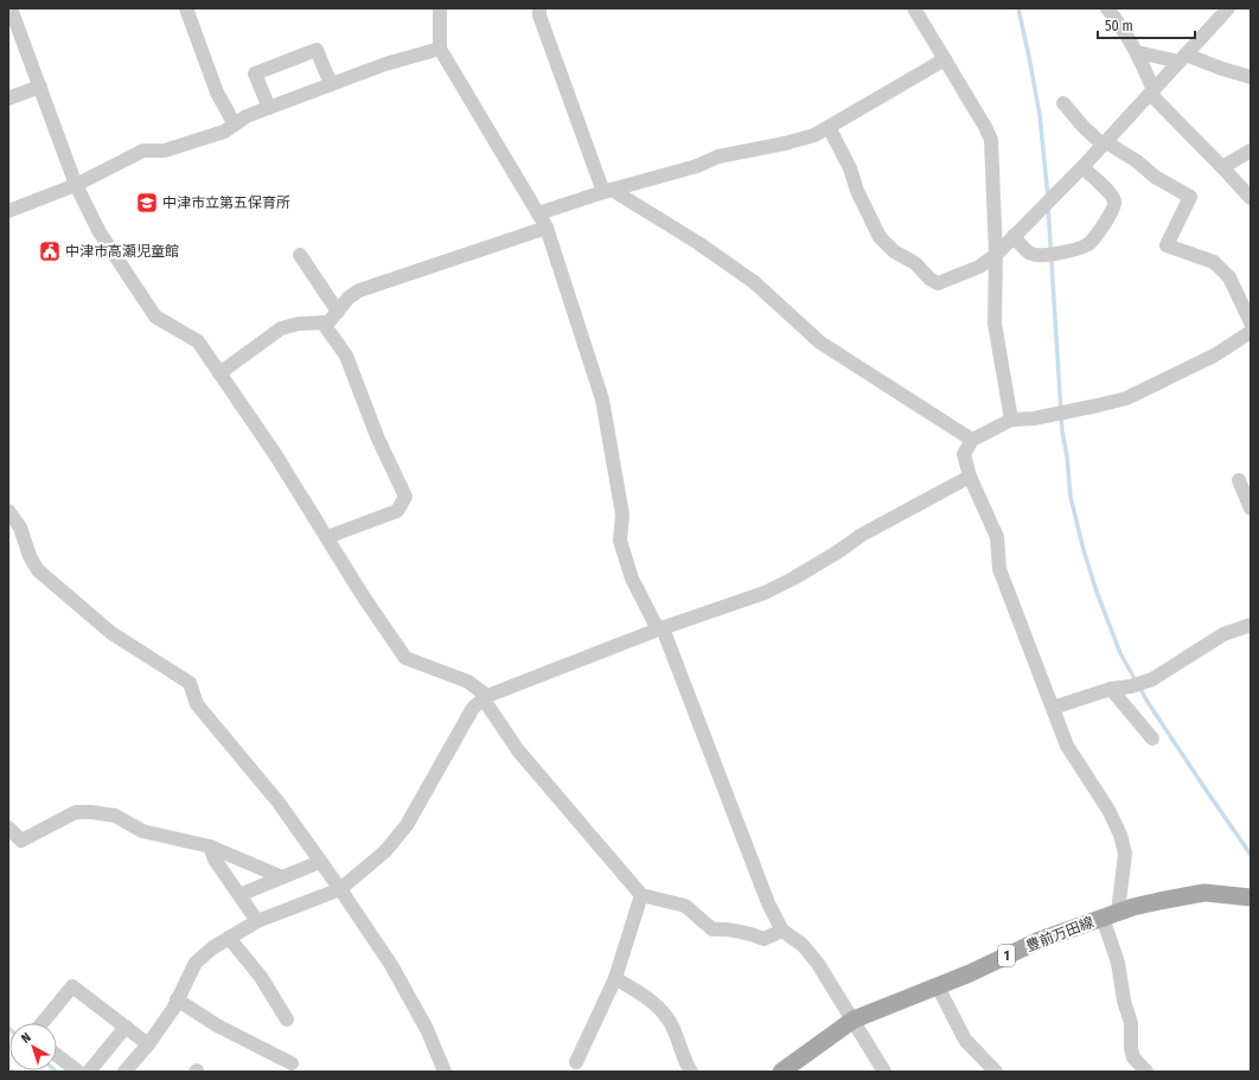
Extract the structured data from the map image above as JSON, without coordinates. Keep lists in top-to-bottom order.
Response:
{
  "streets": {
    "main road": ["豊前万田線", "1"]
  },
  "places": {
    "school or university": ["中津市立第五保育所"],
    "public building": ["中津市高瀬児童館"]
  },
  "scale_bar": "50 m",
  "north": "top left"
}
